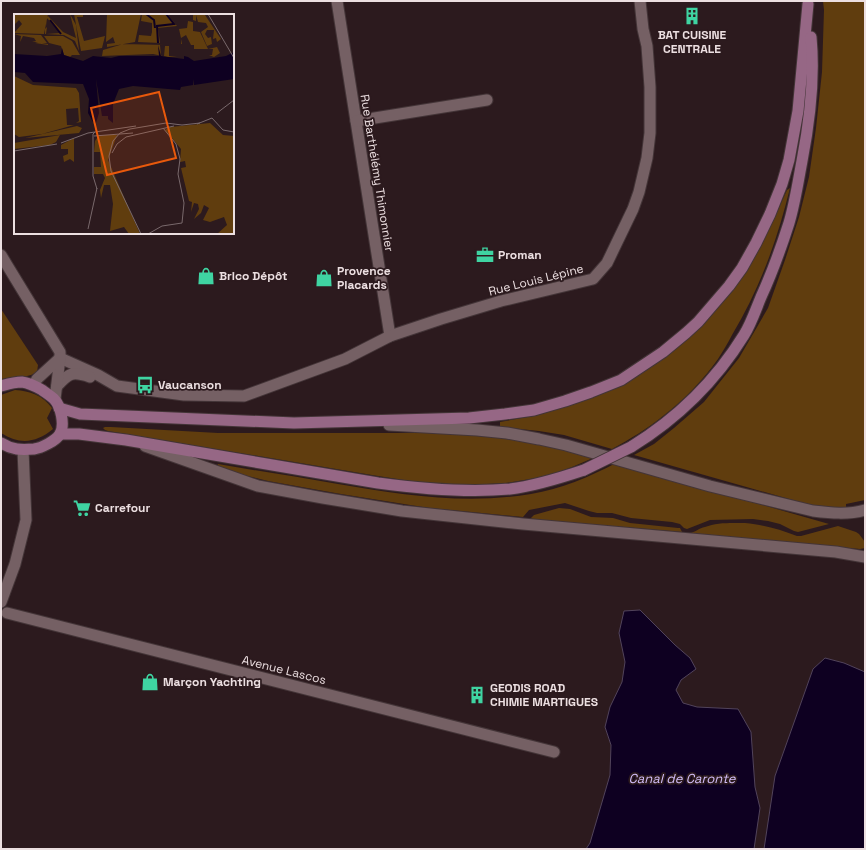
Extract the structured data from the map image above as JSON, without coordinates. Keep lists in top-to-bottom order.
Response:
{
  "streets": {
    "street": ["Rue Barthélémy Thimonnier", "Rue Louis Lépine", "Avenue Lascos"]
  },
  "crossings": [
    ["Rue Barthélémy Thimonnier", "Rue Louis Lépine"]
  ],
  "water": ["Canal de Caronte"],
  "places": {
    "building": ["BAT CUISINE CENTRALE", "GEODIS ROAD CHIMIE MARTIGUES"],
    "office": ["Proman"],
    "shop": ["Brico Dépôt", "Provence Placards", "Marçon Yachting"],
    "bus stop": ["Vaucanson"],
    "supermarket": ["Carrefour"]
  }
}
